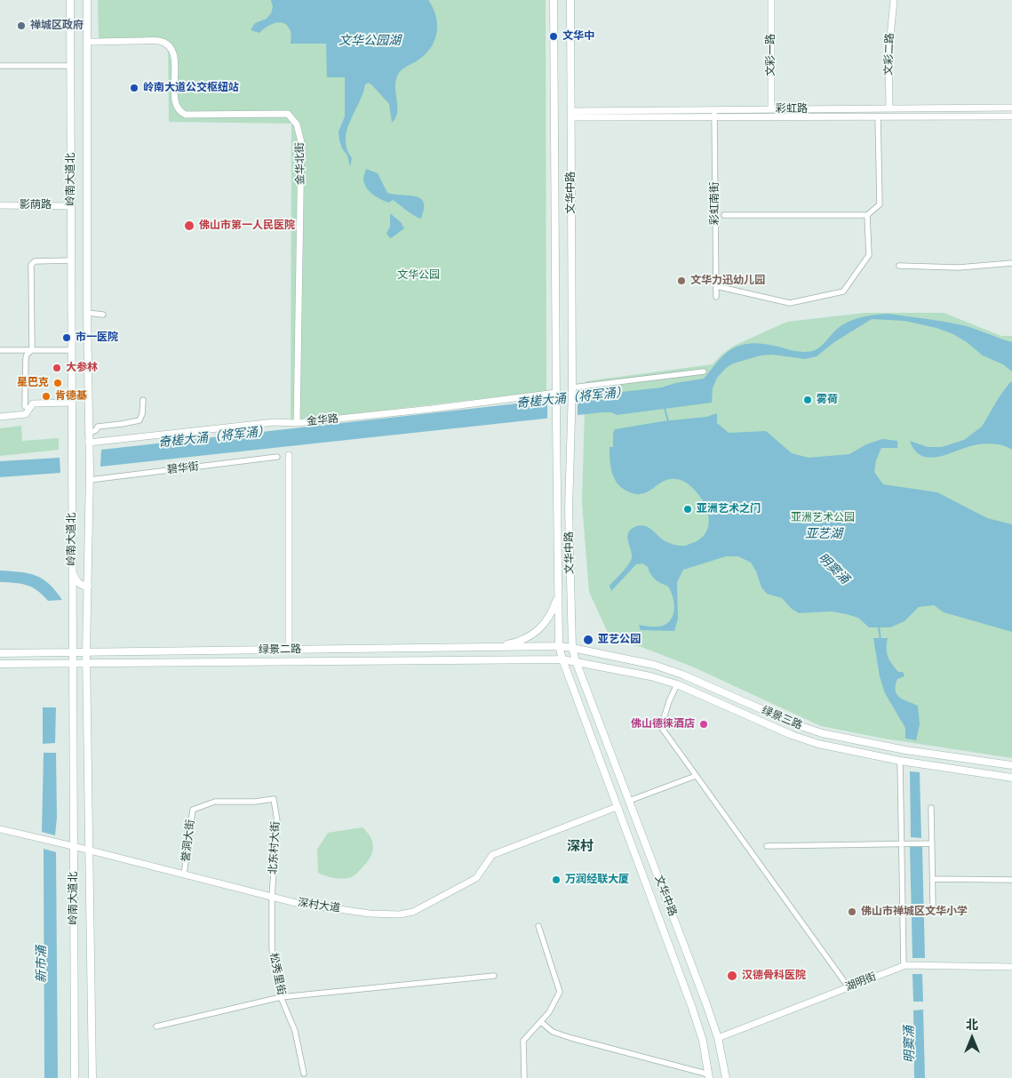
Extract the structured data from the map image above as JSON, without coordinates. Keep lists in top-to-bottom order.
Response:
{
  "streets": {
    "main road": [
      "岭南大道北",
      "文华中路",
      "绿景二路",
      "绿景三路"
    ],
    "street": [
      "文彩二路",
      "文彩一路",
      "彩虹路",
      "金华北街",
      "彩虹南街",
      "影荫路",
      "金华路",
      "碧华街",
      "誉洞大街",
      "北东村大街",
      "深村大道",
      "松秀里街",
      "湖明街"
    ]
  },
  "crossings": [
    ["文彩二路", "彩虹路"],
    ["文彩一路", "彩虹路"],
    ["彩虹路", "文华中路"],
    ["彩虹路", "彩虹南街"],
    ["金华北街", "岭南大道北"],
    ["金华北街", "金华路"],
    ["岭南大道北", "影荫路"],
    ["岭南大道北", "金华路"],
    ["岭南大道北", "碧华街"],
    ["岭南大道北", "绿景二路"],
    ["岭南大道北", "深村大道"],
    ["文华中路", "金华路"],
    ["文华中路", "绿景二路"],
    ["文华中路", "绿景三路"],
    ["文华中路", "深村大道"],
    ["文华中路", "湖明街"],
    ["绿景二路", "绿景三路"],
    ["誉洞大街", "北东村大街"],
    ["誉洞大街", "深村大道"],
    ["北东村大街", "深村大道"],
    ["北东村大街", "松秀里街"],
    ["深村大道", "松秀里街"]
  ],
  "districts": ["深村"],
  "water": [
    "文华公园湖",
    "奇槎大涌（将军涌）",
    "亚艺湖",
    "明窦涌",
    "新市涌"
  ],
  "parks": ["文华公园", "亚洲艺术公园"],
  "places": [
    "禅城区政府",
    "文华中",
    "岭南大道公交枢纽站",
    "佛山市第一人民医院",
    "文华力迅幼儿园",
    "市一医院",
    "大参林",
    "星巴克",
    "肯德基",
    "雾荷",
    "亚洲艺术之门",
    "亚艺公园",
    "佛山德徕酒店",
    "万润经联大厦",
    "佛山市禅城区文华小学",
    "汉德骨科医院"
  ],
  "north": "top"
}
